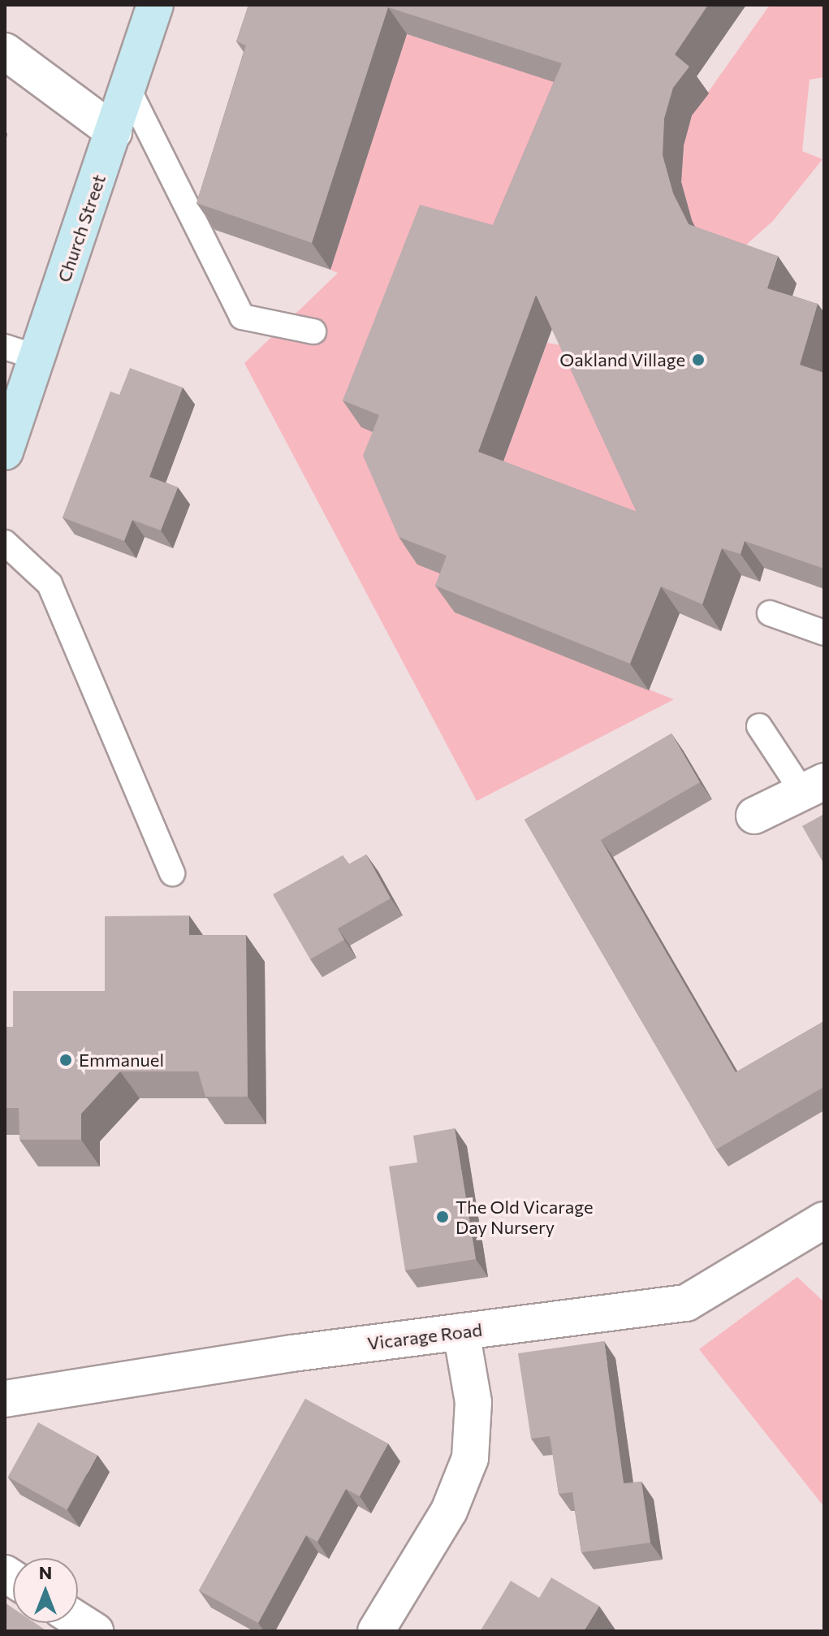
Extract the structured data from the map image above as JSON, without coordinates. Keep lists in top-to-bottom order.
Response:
{
  "streets": {
    "main road": ["Church Street"],
    "street": ["Vicarage Road"]
  },
  "places": ["Oakland Village", "Emmanuel", "The Old Vicarage Day Nursery"],
  "north": "top"
}
